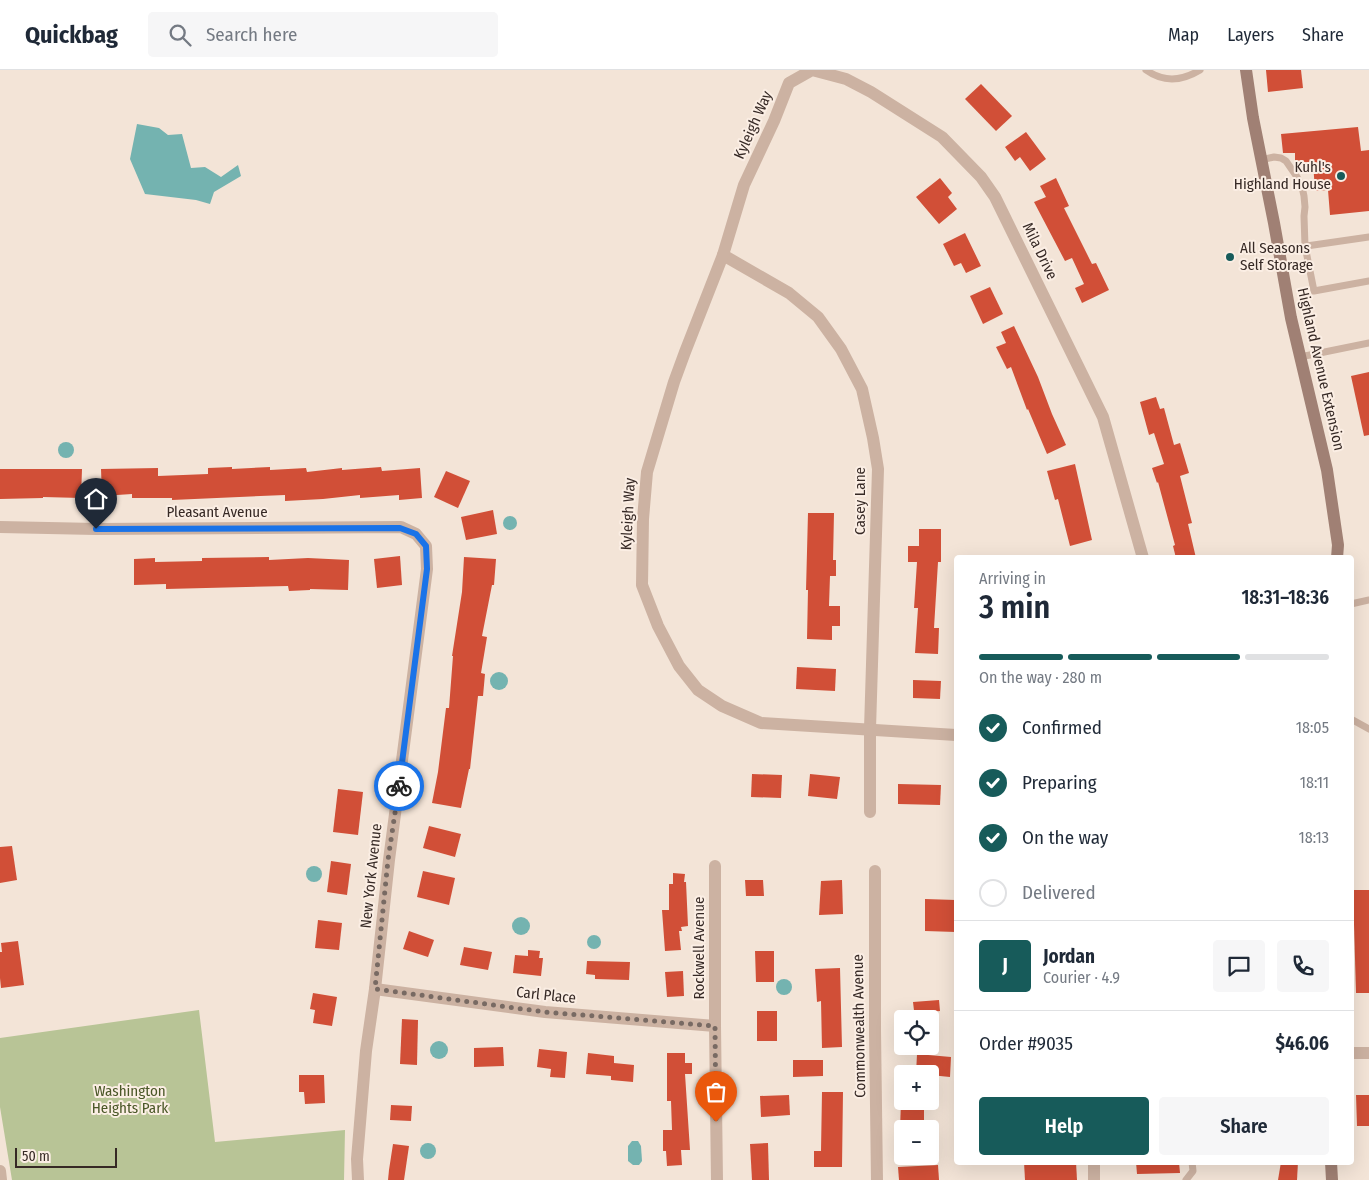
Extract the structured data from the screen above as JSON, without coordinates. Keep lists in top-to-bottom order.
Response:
{
  "streets": {
    "street": [
      "Kyleigh Way",
      "Mila Drive",
      "Highland Avenue Extension",
      "Casey Lane",
      "Pleasant Avenue",
      "New York Avenue",
      "Rockwell Avenue",
      "Carl Place",
      "Commonwealth Avenue"
    ]
  },
  "crossings": [
    ["Kyleigh Way", "Mila Drive"],
    ["Kyleigh Way", "Casey Lane"],
    ["Pleasant Avenue", "New York Avenue"],
    ["New York Avenue", "Carl Place"],
    ["Rockwell Avenue", "Carl Place"]
  ],
  "parks": ["Washington Heights Park"],
  "places": ["Kuhl's Highland House", "All Seasons Self Storage"],
  "scale_bar": "50 m",
  "page": {
    "header": "Quickbag",
    "search": "Search here",
    "nav": ["Map", "Layers", "Share"],
    "heading": ["3 min", "Arriving in", "18:31–18:36"],
    "panel": [
      "Jordan",
      "Courier · 4.9",
      "Order #9035",
      "$46.06"
    ],
    "bar": "On the way · 280 m",
    "list": [
      ["Confirmed", "18:05"],
      ["Preparing", "18:11"],
      ["On the way", "18:13"],
      "Delivered"
    ],
    "round": "J",
    "map_buttons": ["+", "−"],
    "buttons": ["Help", "Share"],
    "scale": "50 m"
  }
}
